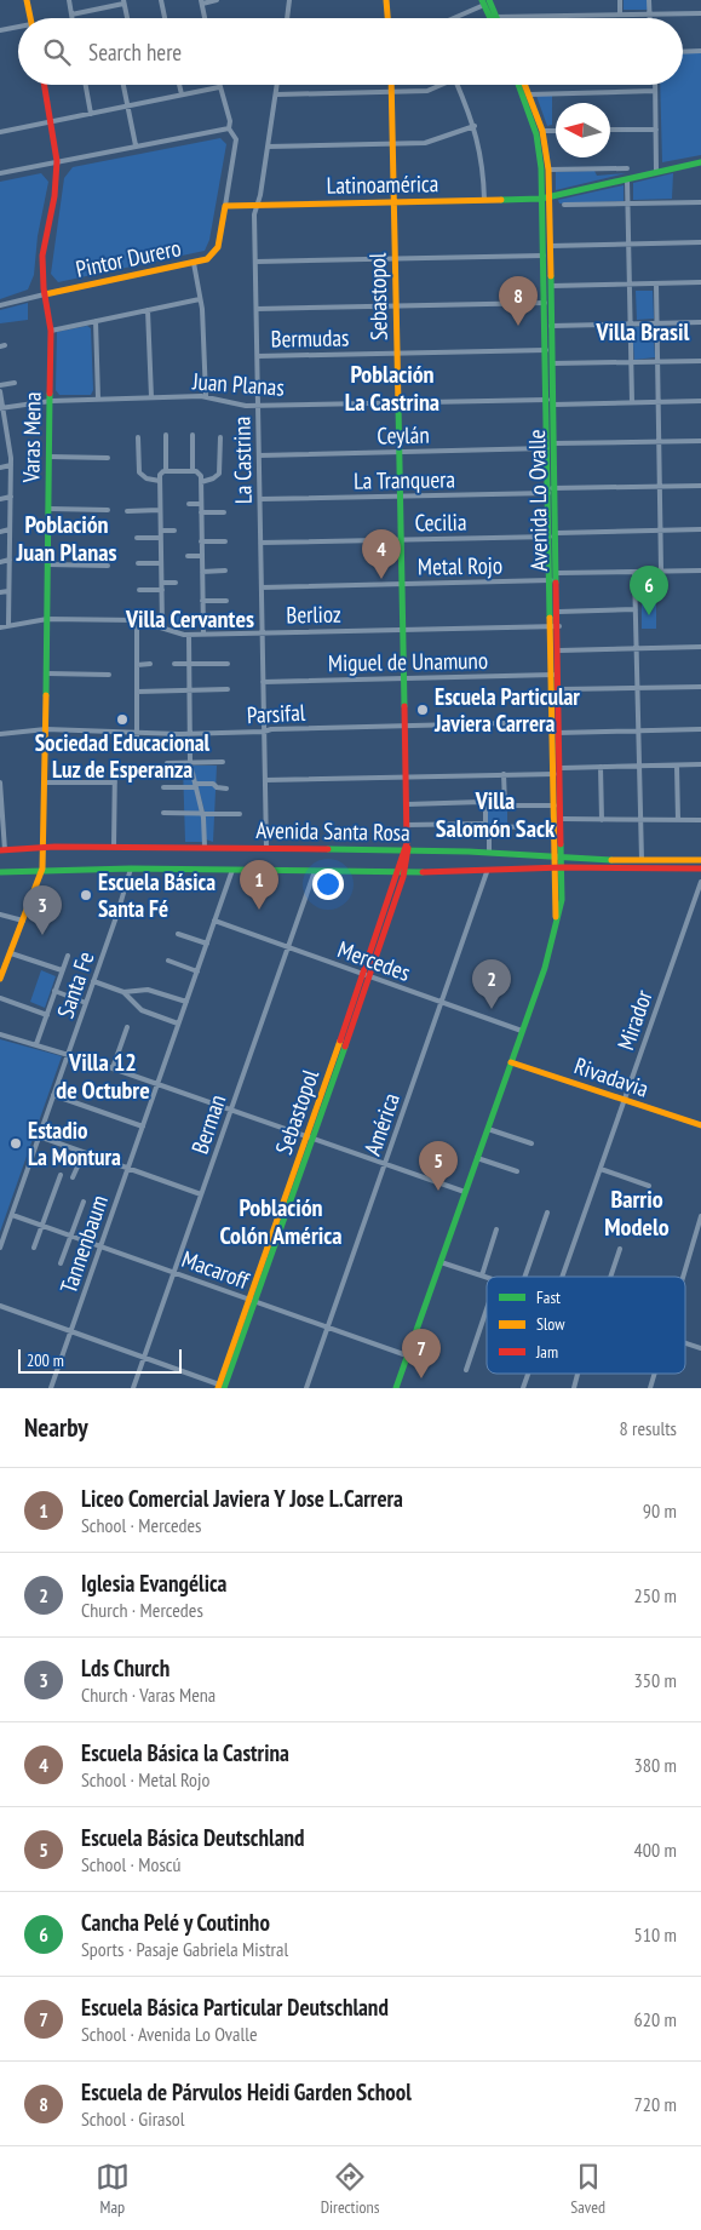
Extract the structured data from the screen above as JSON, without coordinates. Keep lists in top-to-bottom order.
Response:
{
  "streets": {
    "main road": [
      "Latinoamérica",
      "Pintor Durero",
      "Sebastopol",
      "Varas Mena",
      "Avenida Lo Ovalle",
      "Avenida Santa Rosa",
      "Rivadavia"
    ],
    "street": [
      "Bermudas",
      "Juan Planas",
      "Ceylán",
      "La Castrina",
      "La Tranquera",
      "Cecilia",
      "Metal Rojo",
      "Berlioz",
      "Miguel de Unamuno",
      "Parsifal",
      "Mercedes",
      "Santa Fe",
      "Mirador",
      "Berman",
      "América",
      "Tannenbaum",
      "Macaroff"
    ]
  },
  "crossings": [
    ["Latinoamérica", "Pintor Durero"],
    ["Latinoamérica", "Sebastopol"],
    ["Latinoamérica", "La Castrina"],
    ["Latinoamérica", "Avenida Lo Ovalle"],
    ["Pintor Durero", "Varas Mena"],
    ["Sebastopol", "Bermudas"],
    ["Sebastopol", "Juan Planas"],
    ["Sebastopol", "Ceylán"],
    ["Sebastopol", "La Tranquera"],
    ["Sebastopol", "Cecilia"],
    ["Sebastopol", "Metal Rojo"],
    ["Sebastopol", "Berlioz"],
    ["Sebastopol", "Miguel de Unamuno"],
    ["Sebastopol", "Parsifal"],
    ["Sebastopol", "Avenida Santa Rosa"],
    ["Sebastopol", "Mercedes"],
    ["Sebastopol", "Macaroff"],
    ["Bermudas", "La Castrina"],
    ["Bermudas", "Avenida Lo Ovalle"],
    ["Juan Planas", "Varas Mena"],
    ["Juan Planas", "La Castrina"],
    ["Juan Planas", "Avenida Lo Ovalle"],
    ["Ceylán", "La Castrina"],
    ["Ceylán", "Avenida Lo Ovalle"],
    ["Varas Mena", "Berlioz"],
    ["Varas Mena", "Parsifal"],
    ["Varas Mena", "Avenida Santa Rosa"],
    ["La Castrina", "La Tranquera"],
    ["La Castrina", "Cecilia"],
    ["La Castrina", "Metal Rojo"],
    ["La Castrina", "Berlioz"],
    ["La Castrina", "Miguel de Unamuno"],
    ["La Castrina", "Parsifal"],
    ["La Castrina", "Avenida Santa Rosa"],
    ["La Tranquera", "Avenida Lo Ovalle"],
    ["Avenida Lo Ovalle", "Cecilia"],
    ["Avenida Lo Ovalle", "Metal Rojo"],
    ["Avenida Lo Ovalle", "Berlioz"],
    ["Avenida Lo Ovalle", "Miguel de Unamuno"],
    ["Avenida Lo Ovalle", "Parsifal"],
    ["Avenida Lo Ovalle", "Avenida Santa Rosa"],
    ["Avenida Lo Ovalle", "Mercedes"],
    ["Avenida Lo Ovalle", "Rivadavia"],
    ["Avenida Lo Ovalle", "Macaroff"],
    ["Avenida Santa Rosa", "Santa Fe"],
    ["Avenida Santa Rosa", "Berman"],
    ["Avenida Santa Rosa", "América"],
    ["Avenida Santa Rosa", "Tannenbaum"],
    ["Mercedes", "Berman"],
    ["Mercedes", "América"],
    ["Mercedes", "Tannenbaum"],
    ["Santa Fe", "Macaroff"],
    ["Mirador", "Rivadavia"],
    ["Berman", "Macaroff"],
    ["América", "Macaroff"],
    ["Tannenbaum", "Macaroff"]
  ],
  "districts": [
    "Villa Brasil",
    "Población La Castrina",
    "Población Juan Planas",
    "Villa Cervantes",
    "Villa Salomón Sack",
    "Villa 12 de Octubre",
    "Barrio Modelo",
    "Población Colón América"
  ],
  "places": [
    "Escuela Particular Javiera Carrera",
    "Sociedad Educacional Luz de Esperanza",
    "Escuela Básica Santa Fé",
    "Estadio La Montura"
  ],
  "legend": ["Fast", "Slow", "Jam"],
  "scale_bar": "200 m",
  "north": "left",
  "page": {
    "search": "Search here",
    "pins": [
      "8",
      "4",
      "6",
      "1",
      "3",
      "2",
      "5",
      "7"
    ],
    "scale": "200 m",
    "heading": ["Nearby", "8 results"],
    "list": [
      {
        "mark": "1",
        "name": "Liceo Comercial Javiera Y Jose L.Carrera",
        "note": "School · Mercedes",
        "value": "90 m"
      },
      {
        "mark": "2",
        "name": "Iglesia Evangélica",
        "note": "Church · Mercedes",
        "value": "250 m"
      },
      {
        "mark": "3",
        "name": "Lds Church",
        "note": "Church · Varas Mena",
        "value": "350 m"
      },
      {
        "mark": "4",
        "name": "Escuela Básica la Castrina",
        "note": "School · Metal Rojo",
        "value": "380 m"
      },
      {
        "mark": "5",
        "name": "Escuela Básica Deutschland",
        "note": "School · Moscú",
        "value": "400 m"
      },
      {
        "mark": "6",
        "name": "Cancha Pelé y Coutinho",
        "note": "Sports · Pasaje Gabriela Mistral",
        "value": "510 m"
      },
      {
        "mark": "7",
        "name": "Escuela Básica Particular Deutschland",
        "note": "School · Avenida Lo Ovalle",
        "value": "620 m"
      },
      {
        "mark": "8",
        "name": "Escuela de Párvulos Heidi Garden School",
        "note": "School · Girasol",
        "value": "720 m"
      }
    ],
    "nav": ["Map", "Directions", "Saved"]
  }
}
